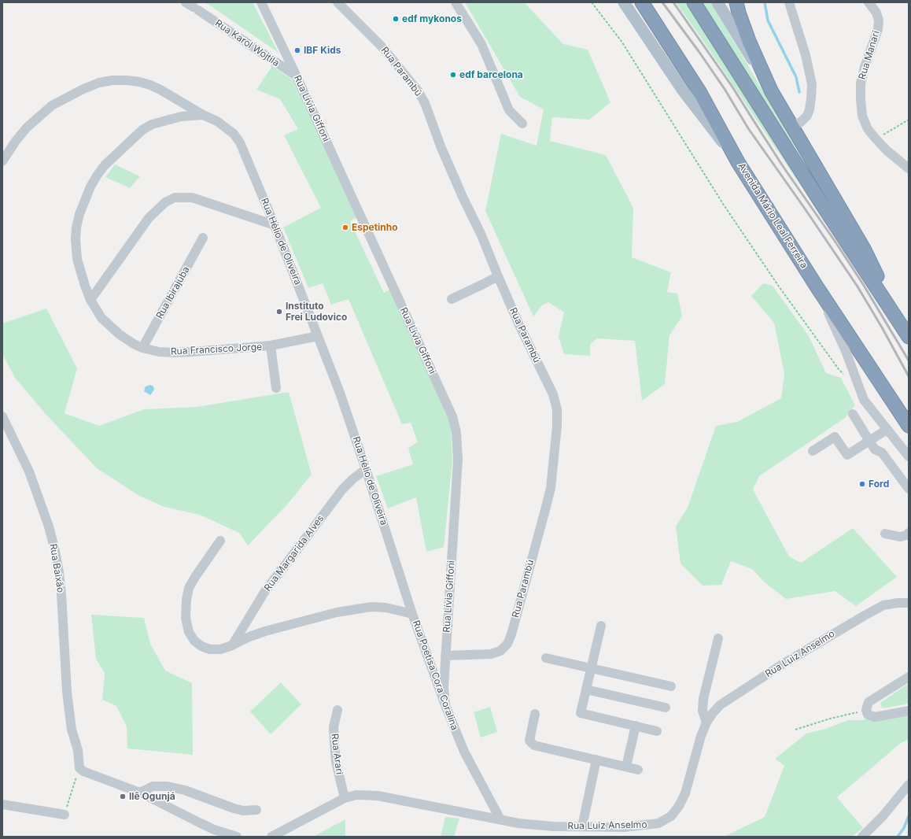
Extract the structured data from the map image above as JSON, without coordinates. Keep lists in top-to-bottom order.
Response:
{
  "streets": {
    "highway": ["Avenida Mário Leal Ferreira"],
    "street": [
      "Rua Karol Wojtila",
      "Rua Manari",
      "Rua Parambú",
      "Rua Lívia Giffoni",
      "Rua Hélio de Oliveira",
      "Rua Ibirajuba",
      "Rua Francisco Jorge",
      "Rua Margarida Alves",
      "Rua Baixão",
      "Rua Luiz Anselmo",
      "Rua Poetisa Cora Coralina",
      "Rua Arari"
    ]
  },
  "crossings": [
    ["Rua Karol Wojtila", "Rua Lívia Giffoni"],
    ["Rua Parambú", "Rua Lívia Giffoni"],
    ["Rua Lívia Giffoni", "Rua Poetisa Cora Coralina"],
    ["Rua Hélio de Oliveira", "Rua Francisco Jorge"],
    ["Rua Hélio de Oliveira", "Rua Margarida Alves"],
    ["Rua Hélio de Oliveira", "Rua Poetisa Cora Coralina"],
    ["Rua Ibirajuba", "Rua Francisco Jorge"],
    ["Rua Margarida Alves", "Rua Poetisa Cora Coralina"],
    ["Rua Luiz Anselmo", "Rua Poetisa Cora Coralina"],
    ["Rua Luiz Anselmo", "Rua Arari"]
  ],
  "places": [
    "edf mykonos",
    "IBF Kids",
    "edf barcelona",
    "Espetinho",
    "Instituto Frei Ludovico",
    "Ford",
    "Ilê Ogunjá"
  ]
}
